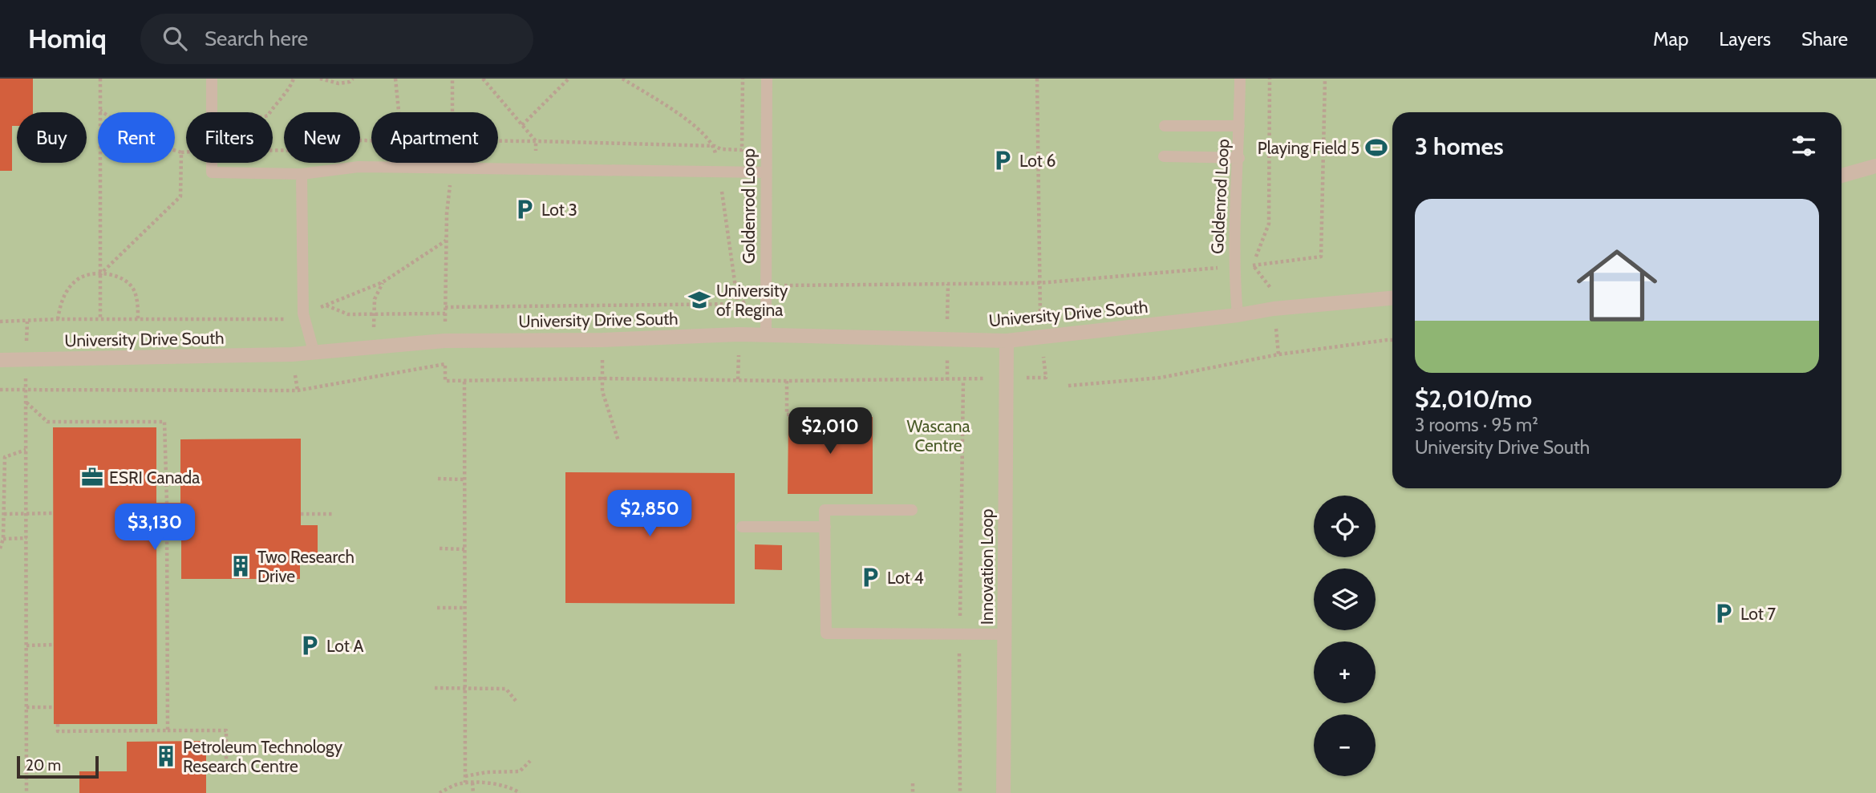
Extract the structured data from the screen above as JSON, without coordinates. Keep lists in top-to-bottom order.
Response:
{
  "streets": {
    "street": ["University Drive South", "Innovation Loop"],
    "lane": ["Goldenrod Loop"]
  },
  "crossings": [
    ["Goldenrod Loop", "University Drive South"],
    ["University Drive South", "Innovation Loop"]
  ],
  "parks": ["Wascana Centre"],
  "places": {
    "sports": ["Playing Field 5"],
    "parking": [
      "Lot 6",
      "Lot 3",
      "Lot 4",
      "Lot 7",
      "Lot A"
    ],
    "school or university": ["University of Regina"],
    "office": ["ESRI Canada"],
    "building": ["Two Research Drive", "Petroleum Technology Research Centre"]
  },
  "scale_bar": "20 m",
  "page": {
    "header": "Homiq",
    "search": "Search here",
    "nav": ["Map", "Layers", "Share"],
    "chip": [
      "Buy",
      "Rent",
      "Filters",
      "New",
      "Apartment"
    ],
    "heading": "3 homes",
    "list": [
      {
        "name": "$2,010/mo",
        "note": "3 rooms · 95 m² · University Drive South"
      }
    ],
    "price": ["$2,010", "$2,850", "$3,130"],
    "map_buttons": ["+", "−"],
    "scale": "20 m"
  }
}
